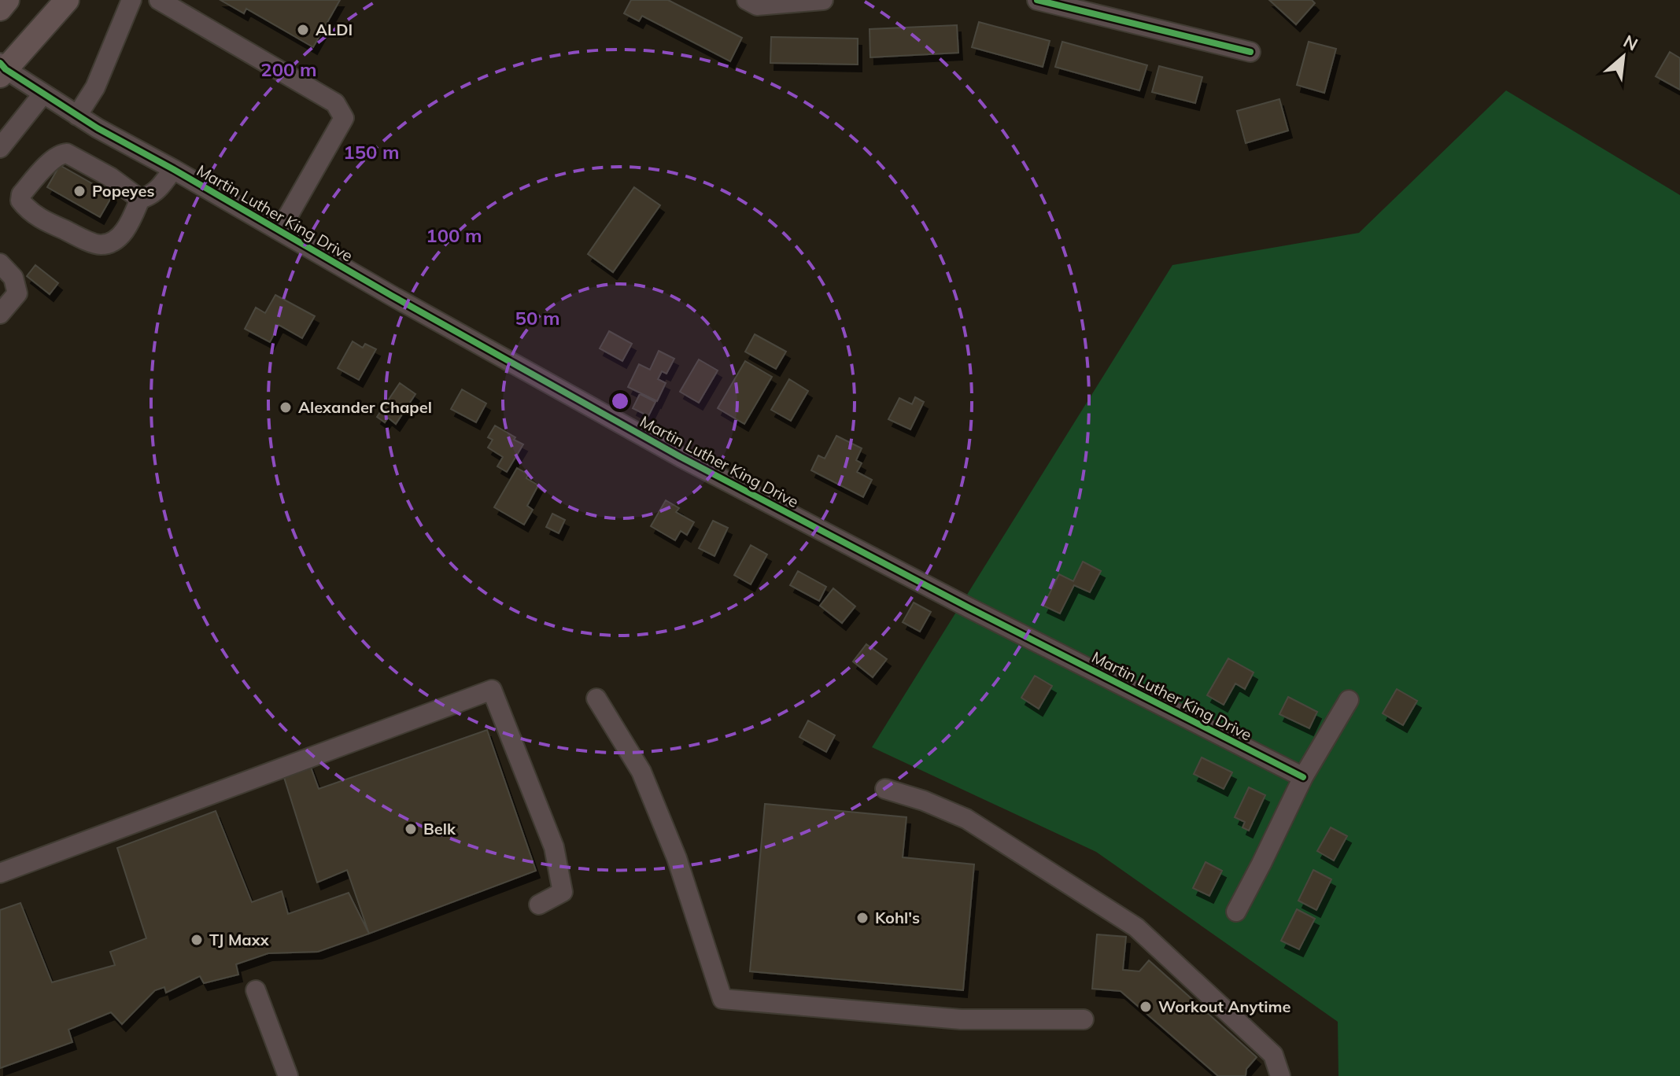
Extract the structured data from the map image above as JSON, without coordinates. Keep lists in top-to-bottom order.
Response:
{
  "streets": {
    "street": ["Martin Luther King Drive"]
  },
  "places": [
    "ALDI",
    "Popeyes",
    "Alexander Chapel",
    "Belk",
    "Kohl's",
    "TJ Maxx",
    "Workout Anytime"
  ],
  "north": "top right",
  "rings": [
    "200 m",
    "150 m",
    "100 m",
    "50 m"
  ]
}
